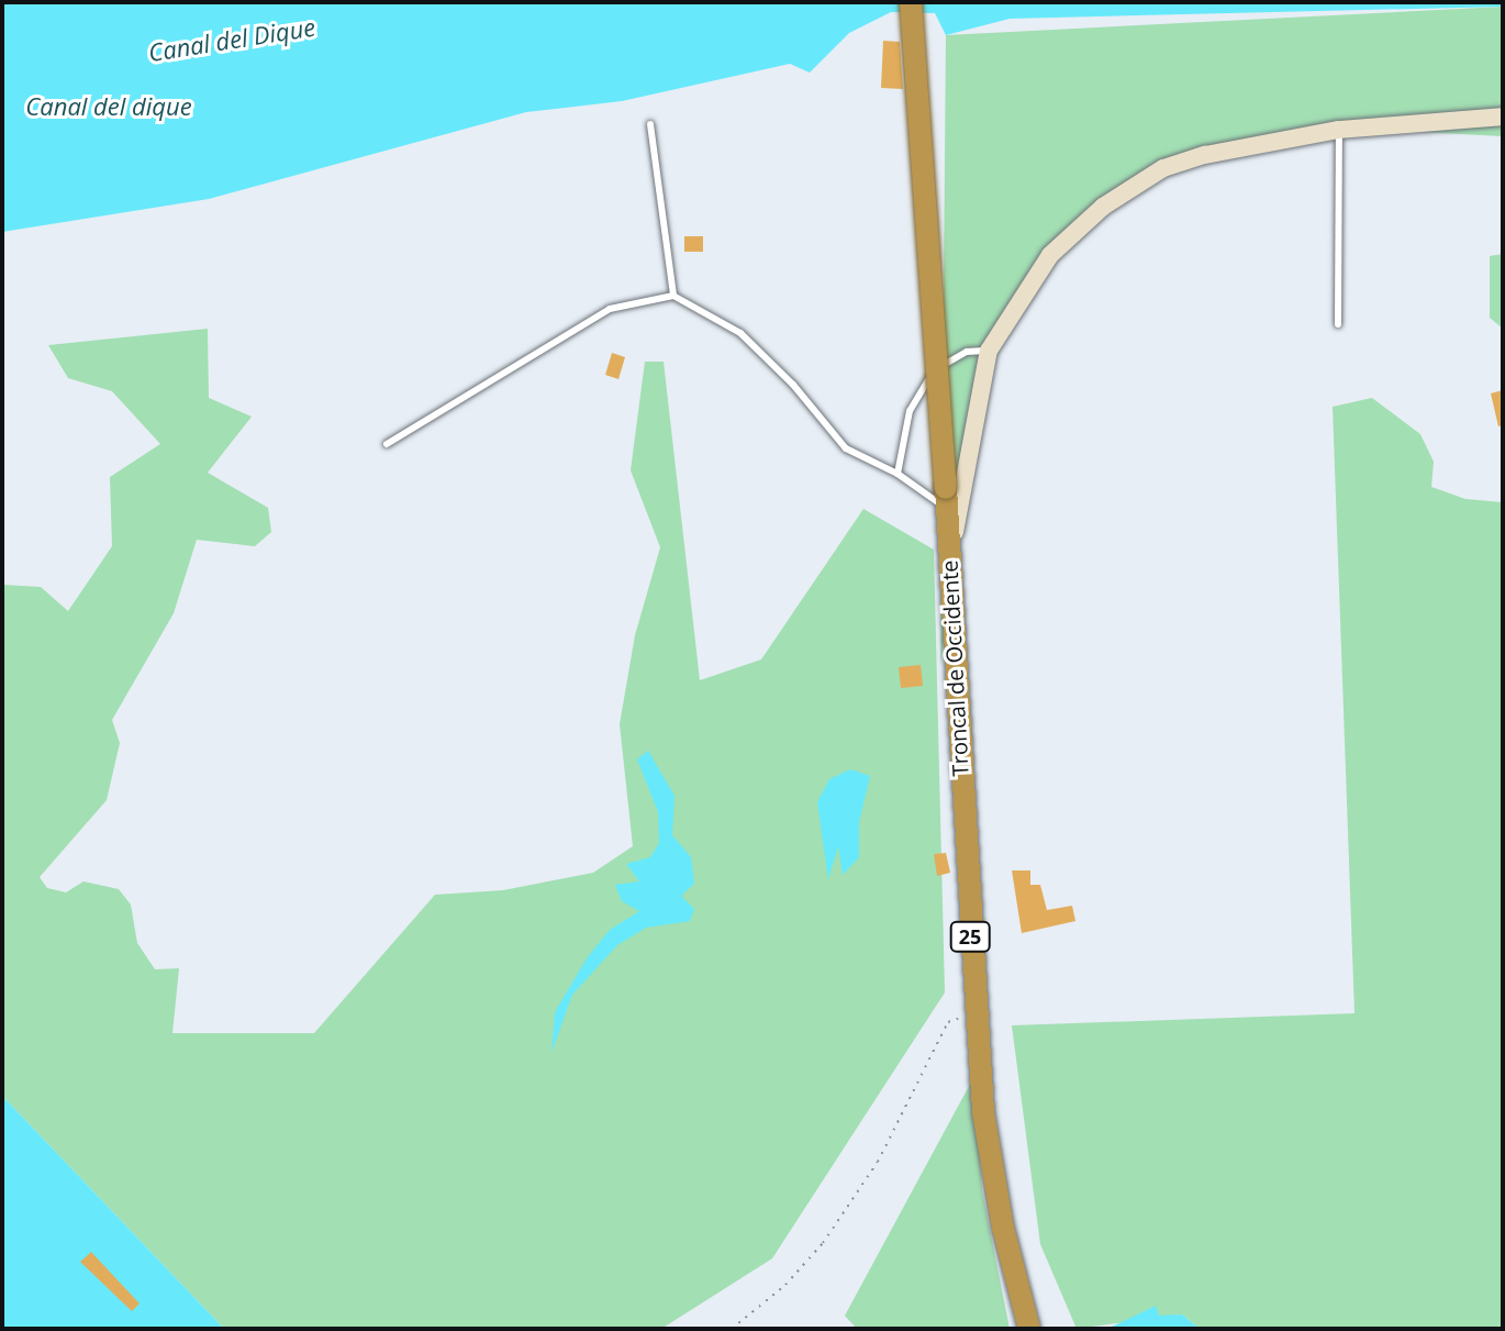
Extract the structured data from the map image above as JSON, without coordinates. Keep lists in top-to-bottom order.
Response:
{
  "streets": {
    "highway": ["Troncal de Occidente", "25"]
  },
  "water": ["Canal del Dique", "Canal del dique"]
}
